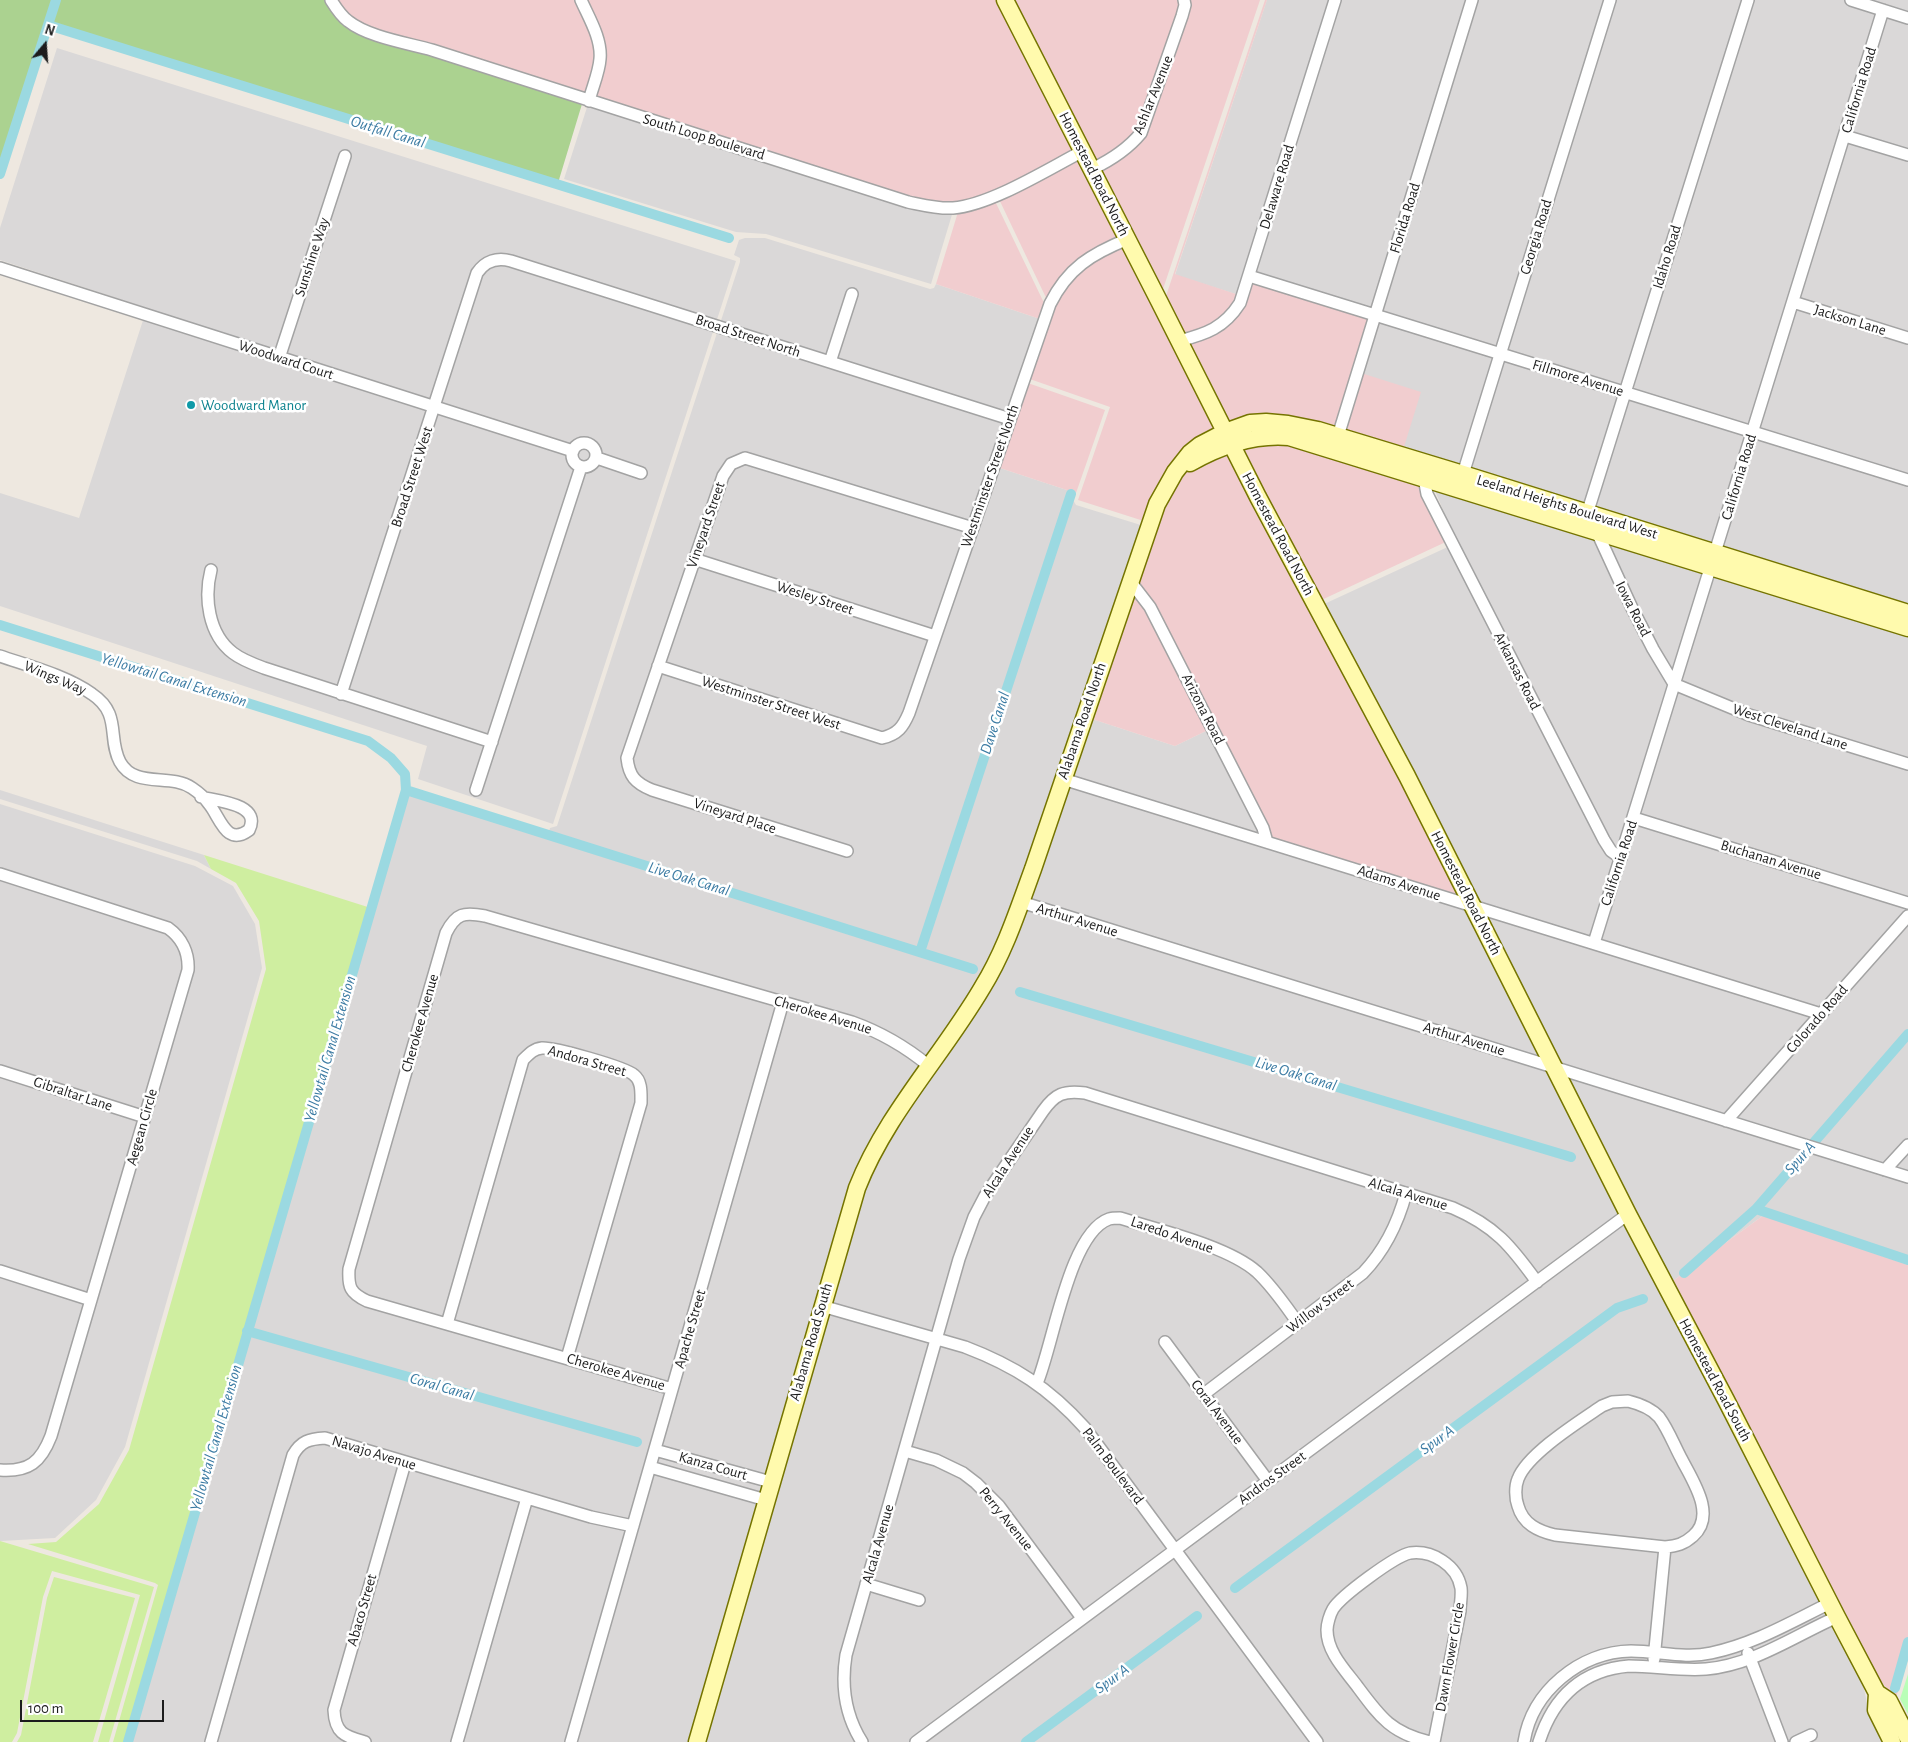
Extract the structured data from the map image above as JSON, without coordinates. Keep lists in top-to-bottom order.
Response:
{
  "streets": {
    "main road": [
      "Homestead Road North",
      "Leeland Heights Boulevard West",
      "Alabama Road North",
      "Alabama Road South",
      "Homestead Road South"
    ],
    "street": [
      "California Road",
      "Ashlar Avenue",
      "South Loop Boulevard",
      "Delaware Road",
      "Florida Road",
      "Georgia Road",
      "Sunshine Way",
      "Idaho Road",
      "Jackson Lane",
      "Broad Street North",
      "Woodward Court",
      "Fillmore Avenue",
      "Westminster Street North",
      "Broad Street West",
      "Vineyard Street",
      "Wesley Street",
      "Iowa Road",
      "Arkansas Road",
      "Wings Way",
      "Westminster Street West",
      "Arizona Road",
      "West Cleveland Lane",
      "Vineyard Place",
      "Buchanan Avenue",
      "Adams Avenue",
      "Arthur Avenue",
      "Cherokee Avenue",
      "Colorado Road",
      "Andora Street",
      "Gibraltar Lane",
      "Aegean Circle",
      "Alcala Avenue",
      "Laredo Avenue",
      "Willow Street",
      "Apache Street",
      "Coral Avenue",
      "Navajo Avenue",
      "Kanza Court",
      "Palm Boulevard",
      "Andros Street",
      "Perry Avenue",
      "Abaco Street",
      "Dawn Flower Circle"
    ]
  },
  "crossings": [
    ["California Road", "Jackson Lane"],
    ["California Road", "Fillmore Avenue"],
    ["California Road", "Leeland Heights Boulevard West"],
    ["California Road", "Iowa Road"],
    ["California Road", "Arkansas Road"],
    ["California Road", "West Cleveland Lane"],
    ["California Road", "Buchanan Avenue"],
    ["California Road", "Adams Avenue"],
    ["Ashlar Avenue", "Homestead Road North"],
    ["South Loop Boulevard", "Homestead Road North"],
    ["Homestead Road North", "Delaware Road"],
    ["Homestead Road North", "Westminster Street North"],
    ["Homestead Road North", "Leeland Heights Boulevard West"],
    ["Homestead Road North", "Alabama Road North"],
    ["Homestead Road North", "Adams Avenue"],
    ["Homestead Road North", "Arthur Avenue"],
    ["Homestead Road North", "Homestead Road South"],
    ["Delaware Road", "Fillmore Avenue"],
    ["Florida Road", "Fillmore Avenue"],
    ["Florida Road", "Leeland Heights Boulevard West"],
    ["Georgia Road", "Fillmore Avenue"],
    ["Georgia Road", "Leeland Heights Boulevard West"],
    ["Sunshine Way", "Woodward Court"],
    ["Idaho Road", "Fillmore Avenue"],
    ["Idaho Road", "Leeland Heights Boulevard West"],
    ["Broad Street North", "Westminster Street North"],
    ["Broad Street North", "Broad Street West"],
    ["Woodward Court", "Broad Street West"],
    ["Westminster Street North", "Vineyard Street"],
    ["Westminster Street North", "Wesley Street"],
    ["Westminster Street North", "Westminster Street West"],
    ["Leeland Heights Boulevard West", "Iowa Road"],
    ["Leeland Heights Boulevard West", "Arkansas Road"],
    ["Leeland Heights Boulevard West", "Alabama Road North"],
    ["Vineyard Street", "Wesley Street"],
    ["Vineyard Street", "Westminster Street West"],
    ["Vineyard Street", "Vineyard Place"],
    ["Iowa Road", "West Cleveland Lane"],
    ["Arizona Road", "Alabama Road North"],
    ["Arizona Road", "Adams Avenue"],
    ["Alabama Road North", "Adams Avenue"],
    ["Alabama Road North", "Arthur Avenue"],
    ["Alabama Road North", "Alabama Road South"],
    ["Adams Avenue", "Colorado Road"],
    ["Arthur Avenue", "Colorado Road"],
    ["Arthur Avenue", "Homestead Road South"],
    ["Cherokee Avenue", "Andora Street"],
    ["Cherokee Avenue", "Apache Street"],
    ["Cherokee Avenue", "Alabama Road South"],
    ["Gibraltar Lane", "Aegean Circle"],
    ["Alcala Avenue", "Willow Street"],
    ["Alcala Avenue", "Palm Boulevard"],
    ["Alcala Avenue", "Andros Street"],
    ["Alcala Avenue", "Perry Avenue"],
    ["Laredo Avenue", "Willow Street"],
    ["Laredo Avenue", "Palm Boulevard"],
    ["Willow Street", "Coral Avenue"],
    ["Apache Street", "Navajo Avenue"],
    ["Apache Street", "Kanza Court"],
    ["Alabama Road South", "Kanza Court"],
    ["Alabama Road South", "Palm Boulevard"],
    ["Homestead Road South", "Andros Street"],
    ["Coral Avenue", "Andros Street"],
    ["Navajo Avenue", "Abaco Street"],
    ["Palm Boulevard", "Andros Street"],
    ["Andros Street", "Perry Avenue"]
  ],
  "water": [
    "Outfall Canal",
    "Yellowtail Canal Extension",
    "Dave Canal",
    "Live Oak Canal",
    "Spur A",
    "Coral Canal"
  ],
  "places": ["Woodward Manor"],
  "scale_bar": "100 m",
  "north": "top"
}
